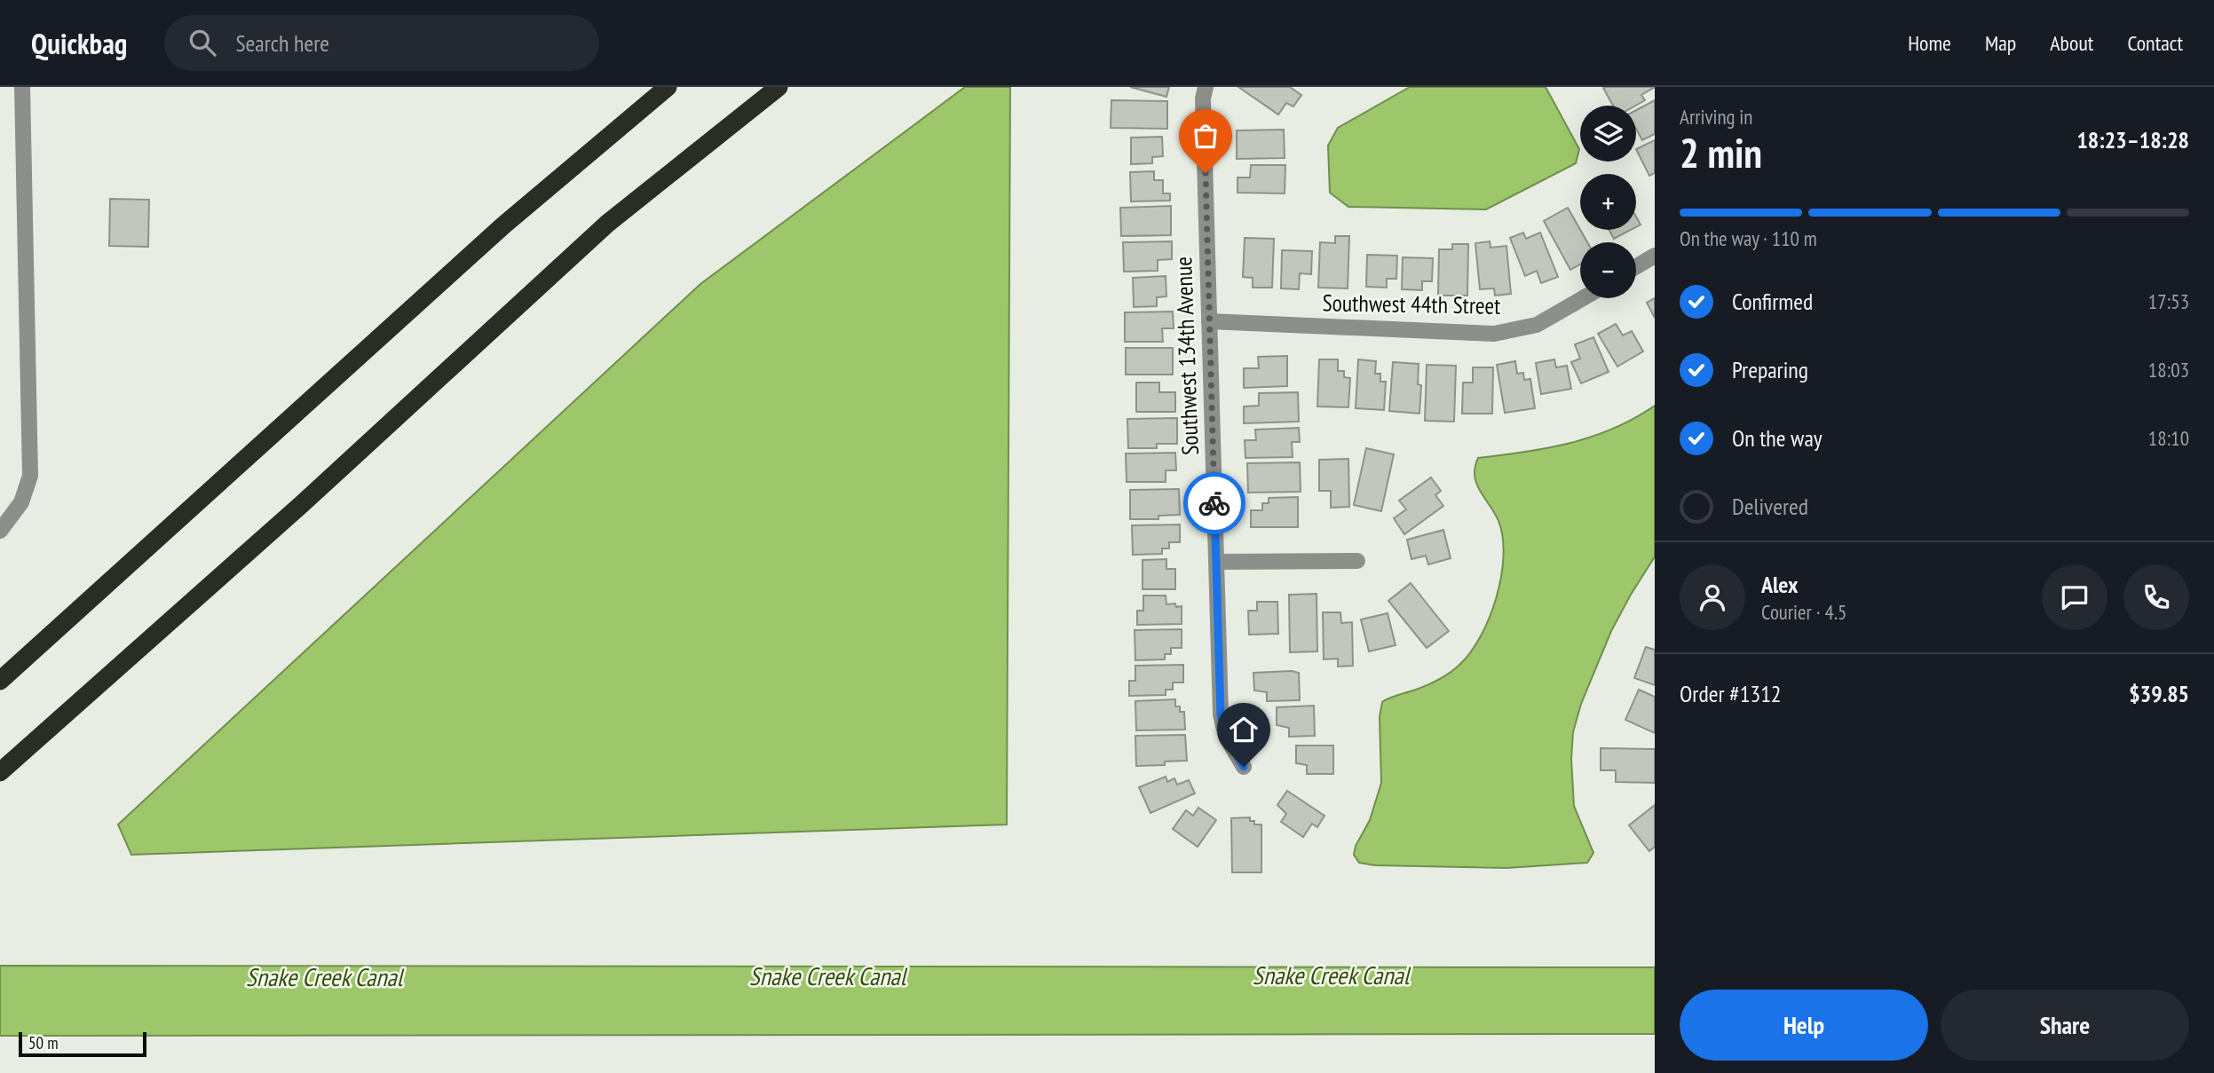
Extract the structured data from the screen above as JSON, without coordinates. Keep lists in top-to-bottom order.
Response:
{
  "streets": {
    "street": ["Southwest 44th Street", "Southwest 134th Avenue"]
  },
  "crossings": [
    ["Southwest 44th Street", "Southwest 134th Avenue"]
  ],
  "water": ["Snake Creek Canal"],
  "scale_bar": "50 m",
  "page": {
    "header": "Quickbag",
    "search": "Search here",
    "nav": [
      "Home",
      "Map",
      "About",
      "Contact"
    ],
    "heading": ["2 min", "Arriving in", "18:23–18:28"],
    "panel": [
      "Alex",
      "Courier · 4.5",
      "Order #1312",
      "$39.85"
    ],
    "map_buttons": ["+", "−"],
    "bar": "On the way · 110 m",
    "list": [
      ["Confirmed", "17:53"],
      ["Preparing", "18:03"],
      ["On the way", "18:10"],
      "Delivered"
    ],
    "buttons": ["Help", "Share"],
    "scale": "50 m"
  }
}
